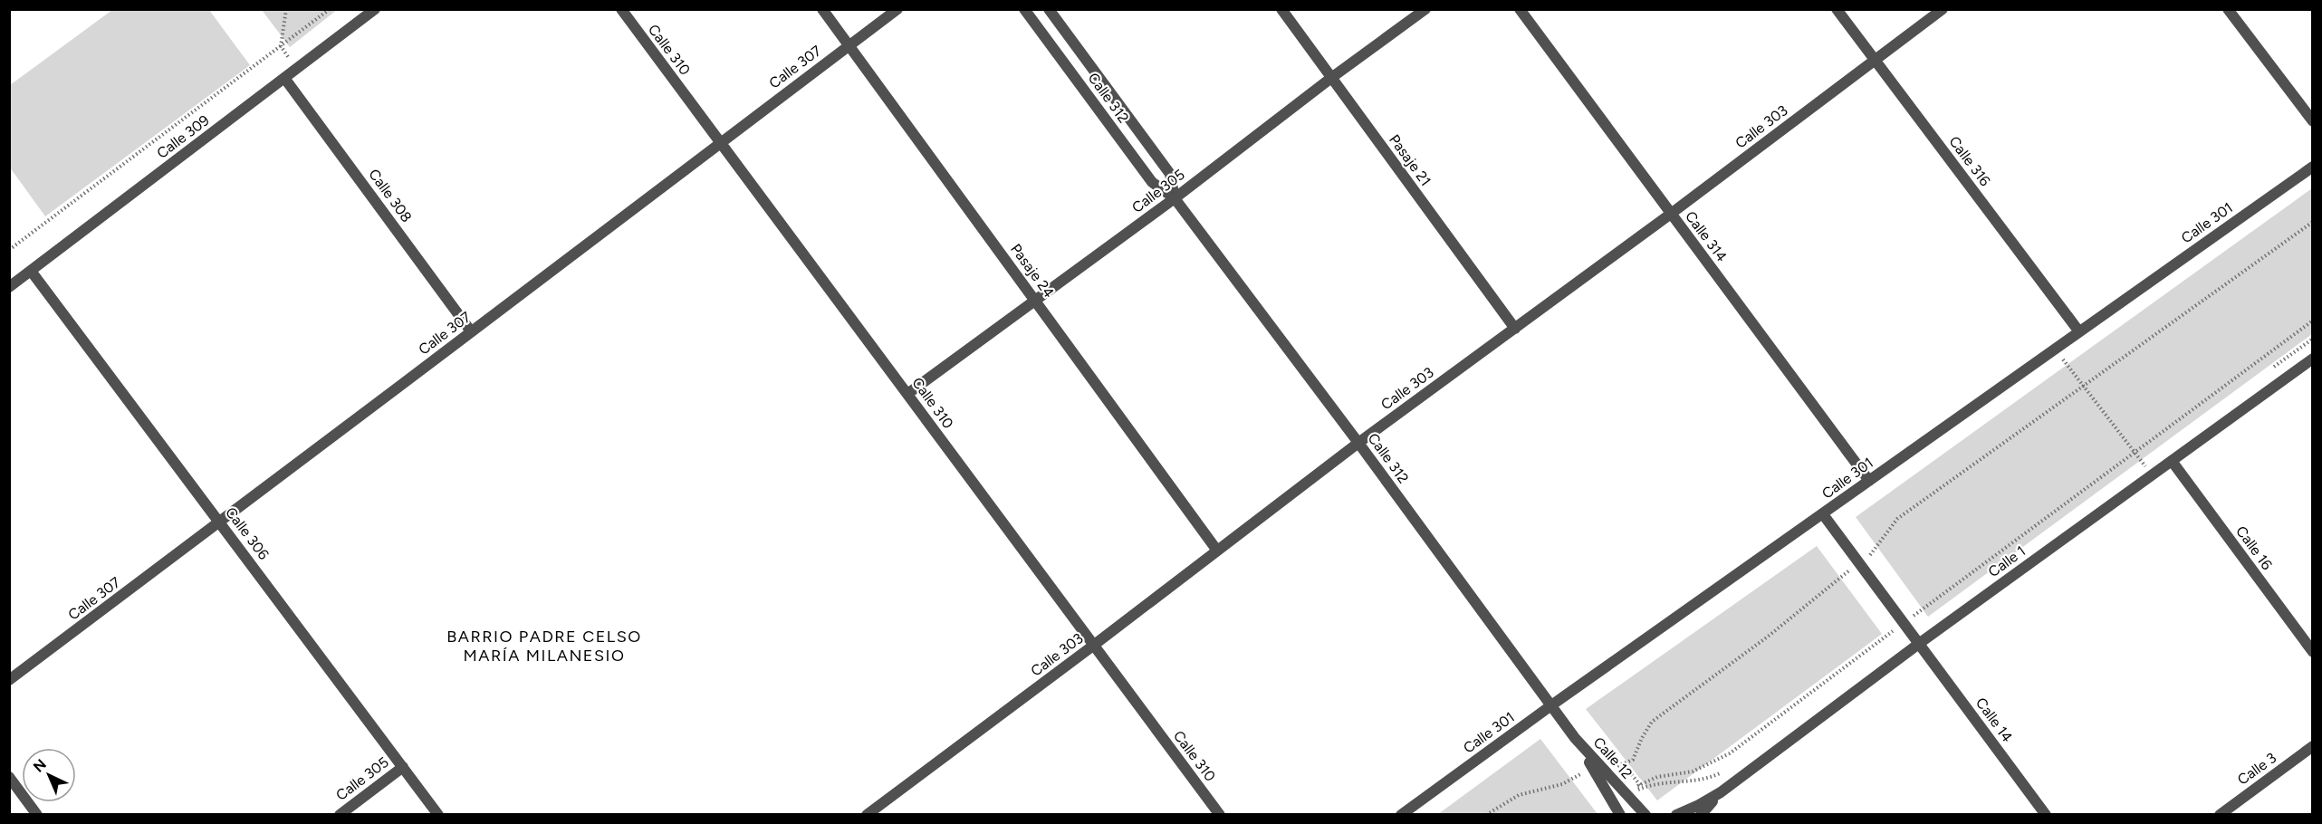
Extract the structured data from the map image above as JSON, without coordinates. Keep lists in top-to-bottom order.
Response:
{
  "streets": {
    "street": [
      "Calle 310",
      "Calle 307",
      "Calle 312",
      "Calle 303",
      "Calle 309",
      "Pasaje 21",
      "Calle 316",
      "Calle 305",
      "Calle 308",
      "Calle 301",
      "Calle 314",
      "Pasaje 24",
      "Calle 306",
      "Calle 16",
      "Calle 1",
      "Calle 14",
      "Calle 12",
      "Calle 3"
    ]
  },
  "crossings": [
    ["Calle 310", "Calle 307"],
    ["Calle 310", "Calle 303"],
    ["Calle 310", "Calle 305"],
    ["Calle 307", "Calle 308"],
    ["Calle 307", "Pasaje 24"],
    ["Calle 307", "Calle 306"],
    ["Calle 312", "Calle 303"],
    ["Calle 312", "Calle 305"],
    ["Calle 312", "Calle 301"],
    ["Calle 312", "Calle 12"],
    ["Calle 303", "Pasaje 21"],
    ["Calle 303", "Calle 316"],
    ["Calle 303", "Calle 314"],
    ["Calle 303", "Pasaje 24"],
    ["Calle 309", "Calle 308"],
    ["Calle 309", "Calle 306"],
    ["Pasaje 21", "Calle 305"],
    ["Calle 316", "Calle 301"],
    ["Calle 305", "Pasaje 24"],
    ["Calle 305", "Calle 306"],
    ["Calle 301", "Calle 314"],
    ["Calle 16", "Calle 1"],
    ["Calle 1", "Calle 14"]
  ],
  "districts": ["BARRIO PADRE CELSO MARÍA MILANESIO"],
  "north": "top left"
}
